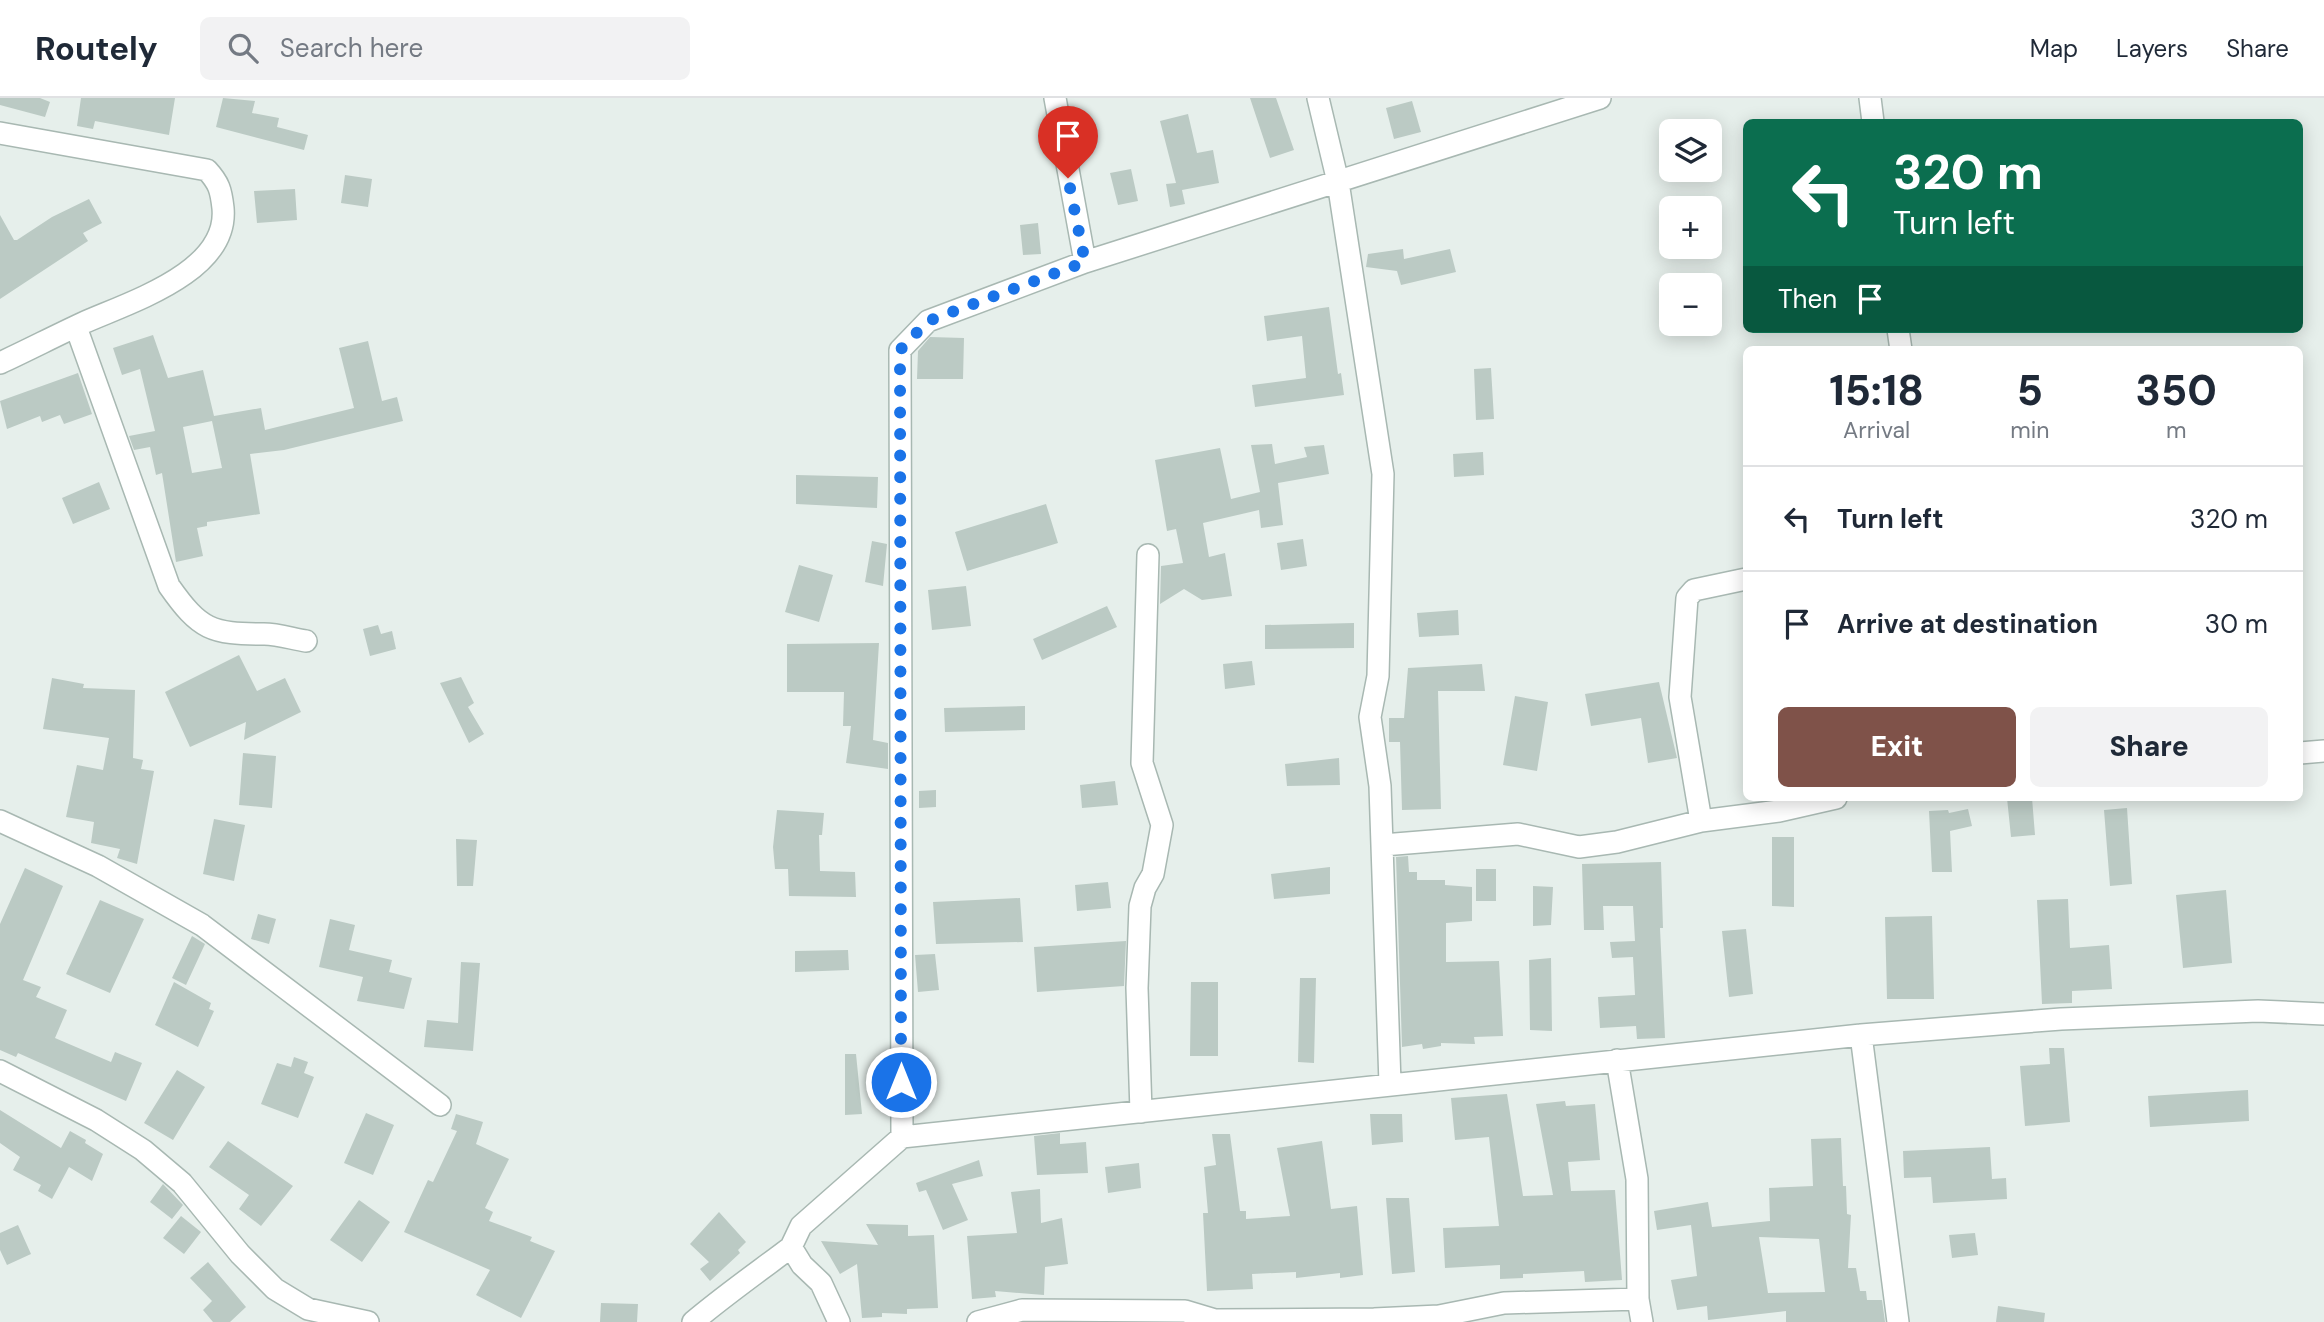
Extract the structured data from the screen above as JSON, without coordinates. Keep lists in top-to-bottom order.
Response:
{
  "page": {
    "header": "Routely",
    "search": "Search here",
    "nav": ["Map", "Layers", "Share"],
    "map_buttons": ["+", "−"],
    "turn": ["320 m", "Turn left"],
    "then": "Then",
    "eta": [
      "15:18",
      "Arrival",
      "5",
      "min",
      "350",
      "m"
    ],
    "list": [
      {
        "name": "Turn left",
        "value": "320 m"
      },
      {
        "name": "Arrive at destination",
        "value": "30 m"
      }
    ],
    "buttons": ["Exit", "Share"]
  }
}
